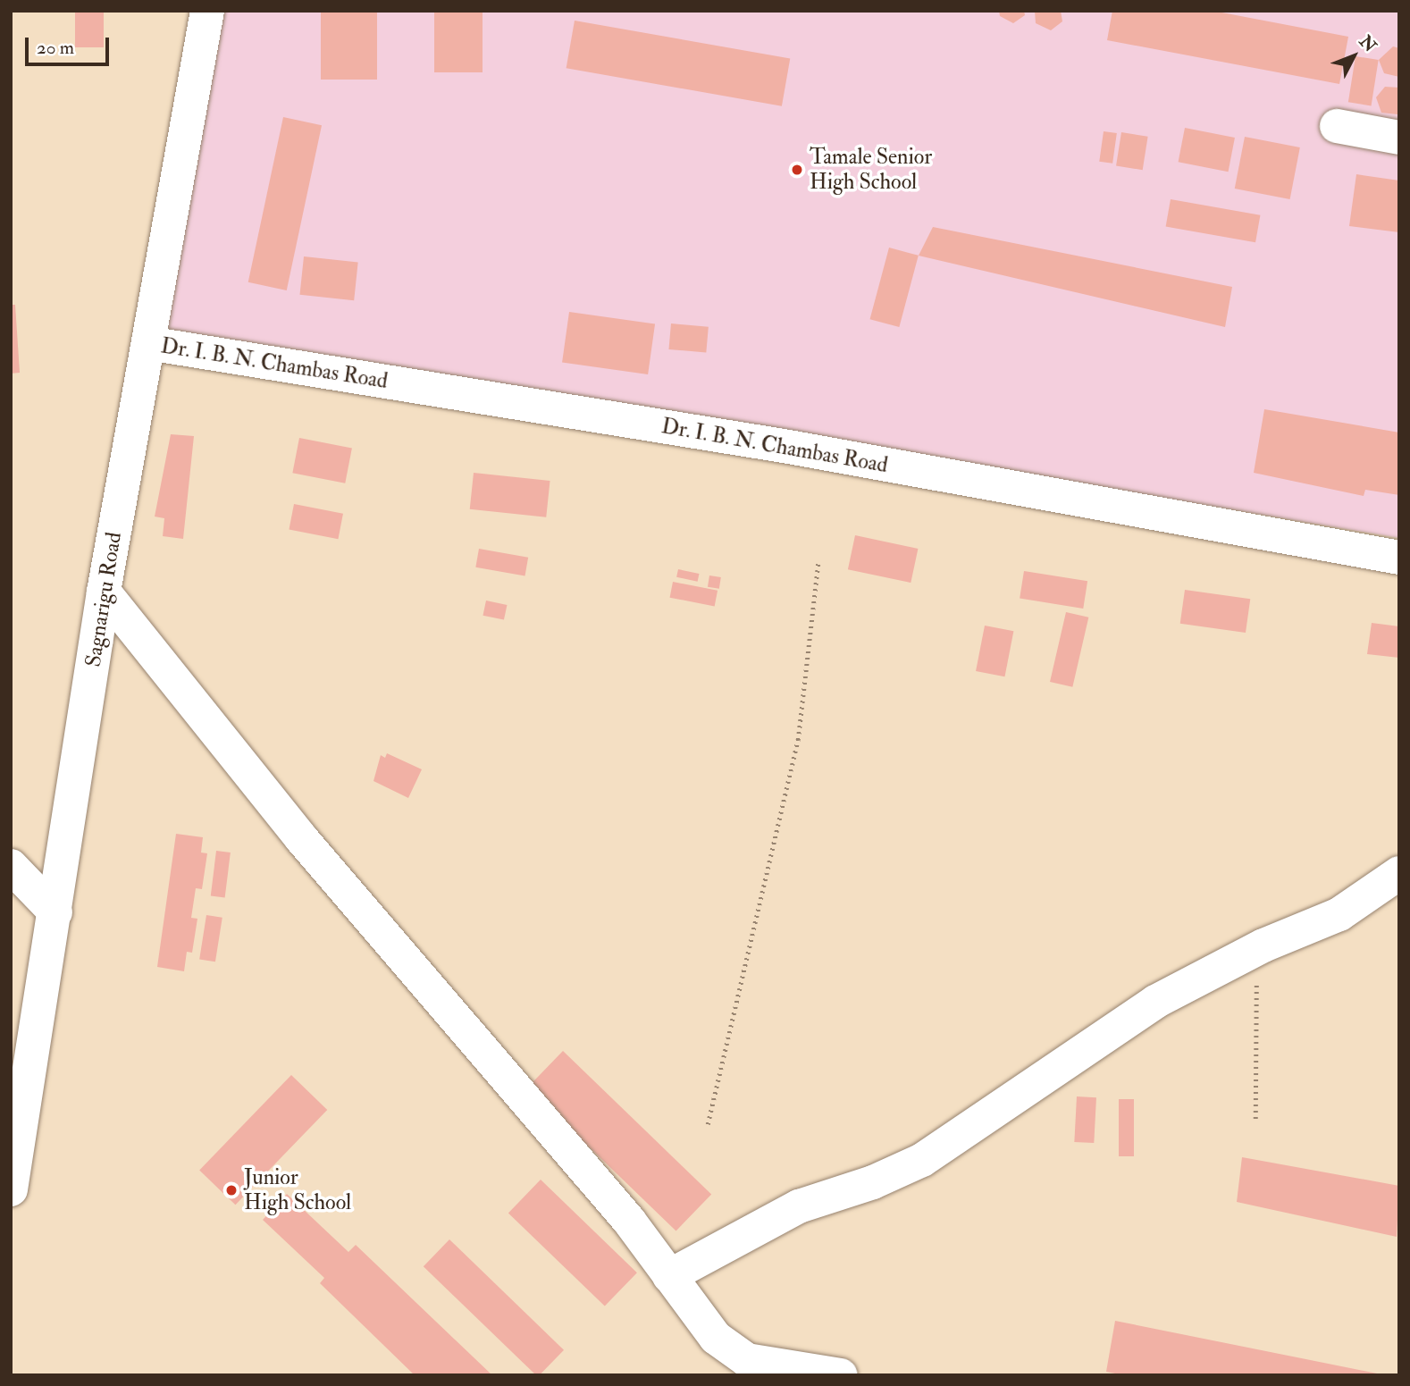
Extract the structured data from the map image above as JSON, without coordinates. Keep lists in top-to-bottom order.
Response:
{
  "streets": {
    "street": ["Dr. I. B. N. Chambas Road", "Sagnarigu Road"]
  },
  "crossings": [
    ["Dr. I. B. N. Chambas Road", "Sagnarigu Road"]
  ],
  "places": ["Tamale Senior High School", "Junior High School"],
  "scale_bar": "20 m",
  "north": "top right"
}
